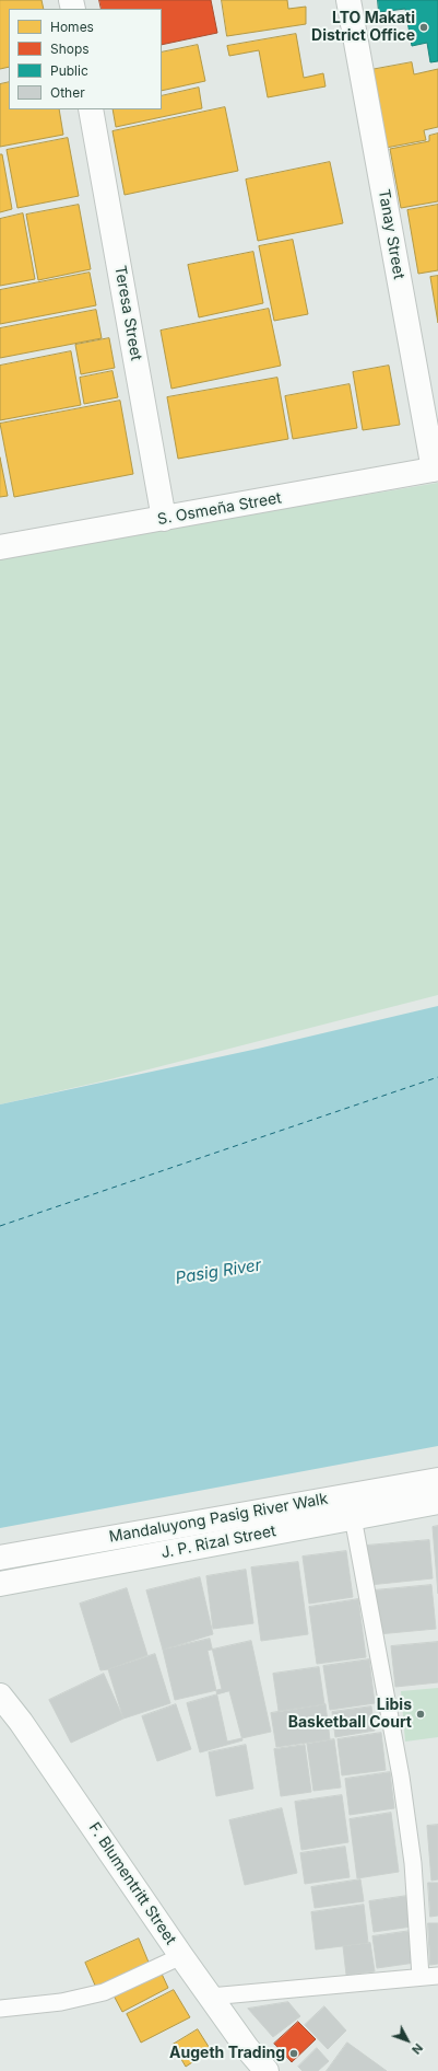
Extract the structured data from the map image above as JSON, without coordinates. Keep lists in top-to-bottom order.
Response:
{
  "streets": {
    "street": [
      "Tanay Street",
      "Teresa Street",
      "S. Osmeña Street",
      "Mandaluyong Pasig River Walk",
      "J. P. Rizal Street",
      "F. Blumentritt Street"
    ]
  },
  "crossings": [
    ["Tanay Street", "S. Osmeña Street"],
    ["Teresa Street", "S. Osmeña Street"]
  ],
  "water": ["Pasig River"],
  "places": ["LTO Makati District Office", "Libis Basketball Court", "Augeth Trading"],
  "legend": [
    "Homes",
    "Shops",
    "Public",
    "Other"
  ],
  "north": "bottom right"
}
